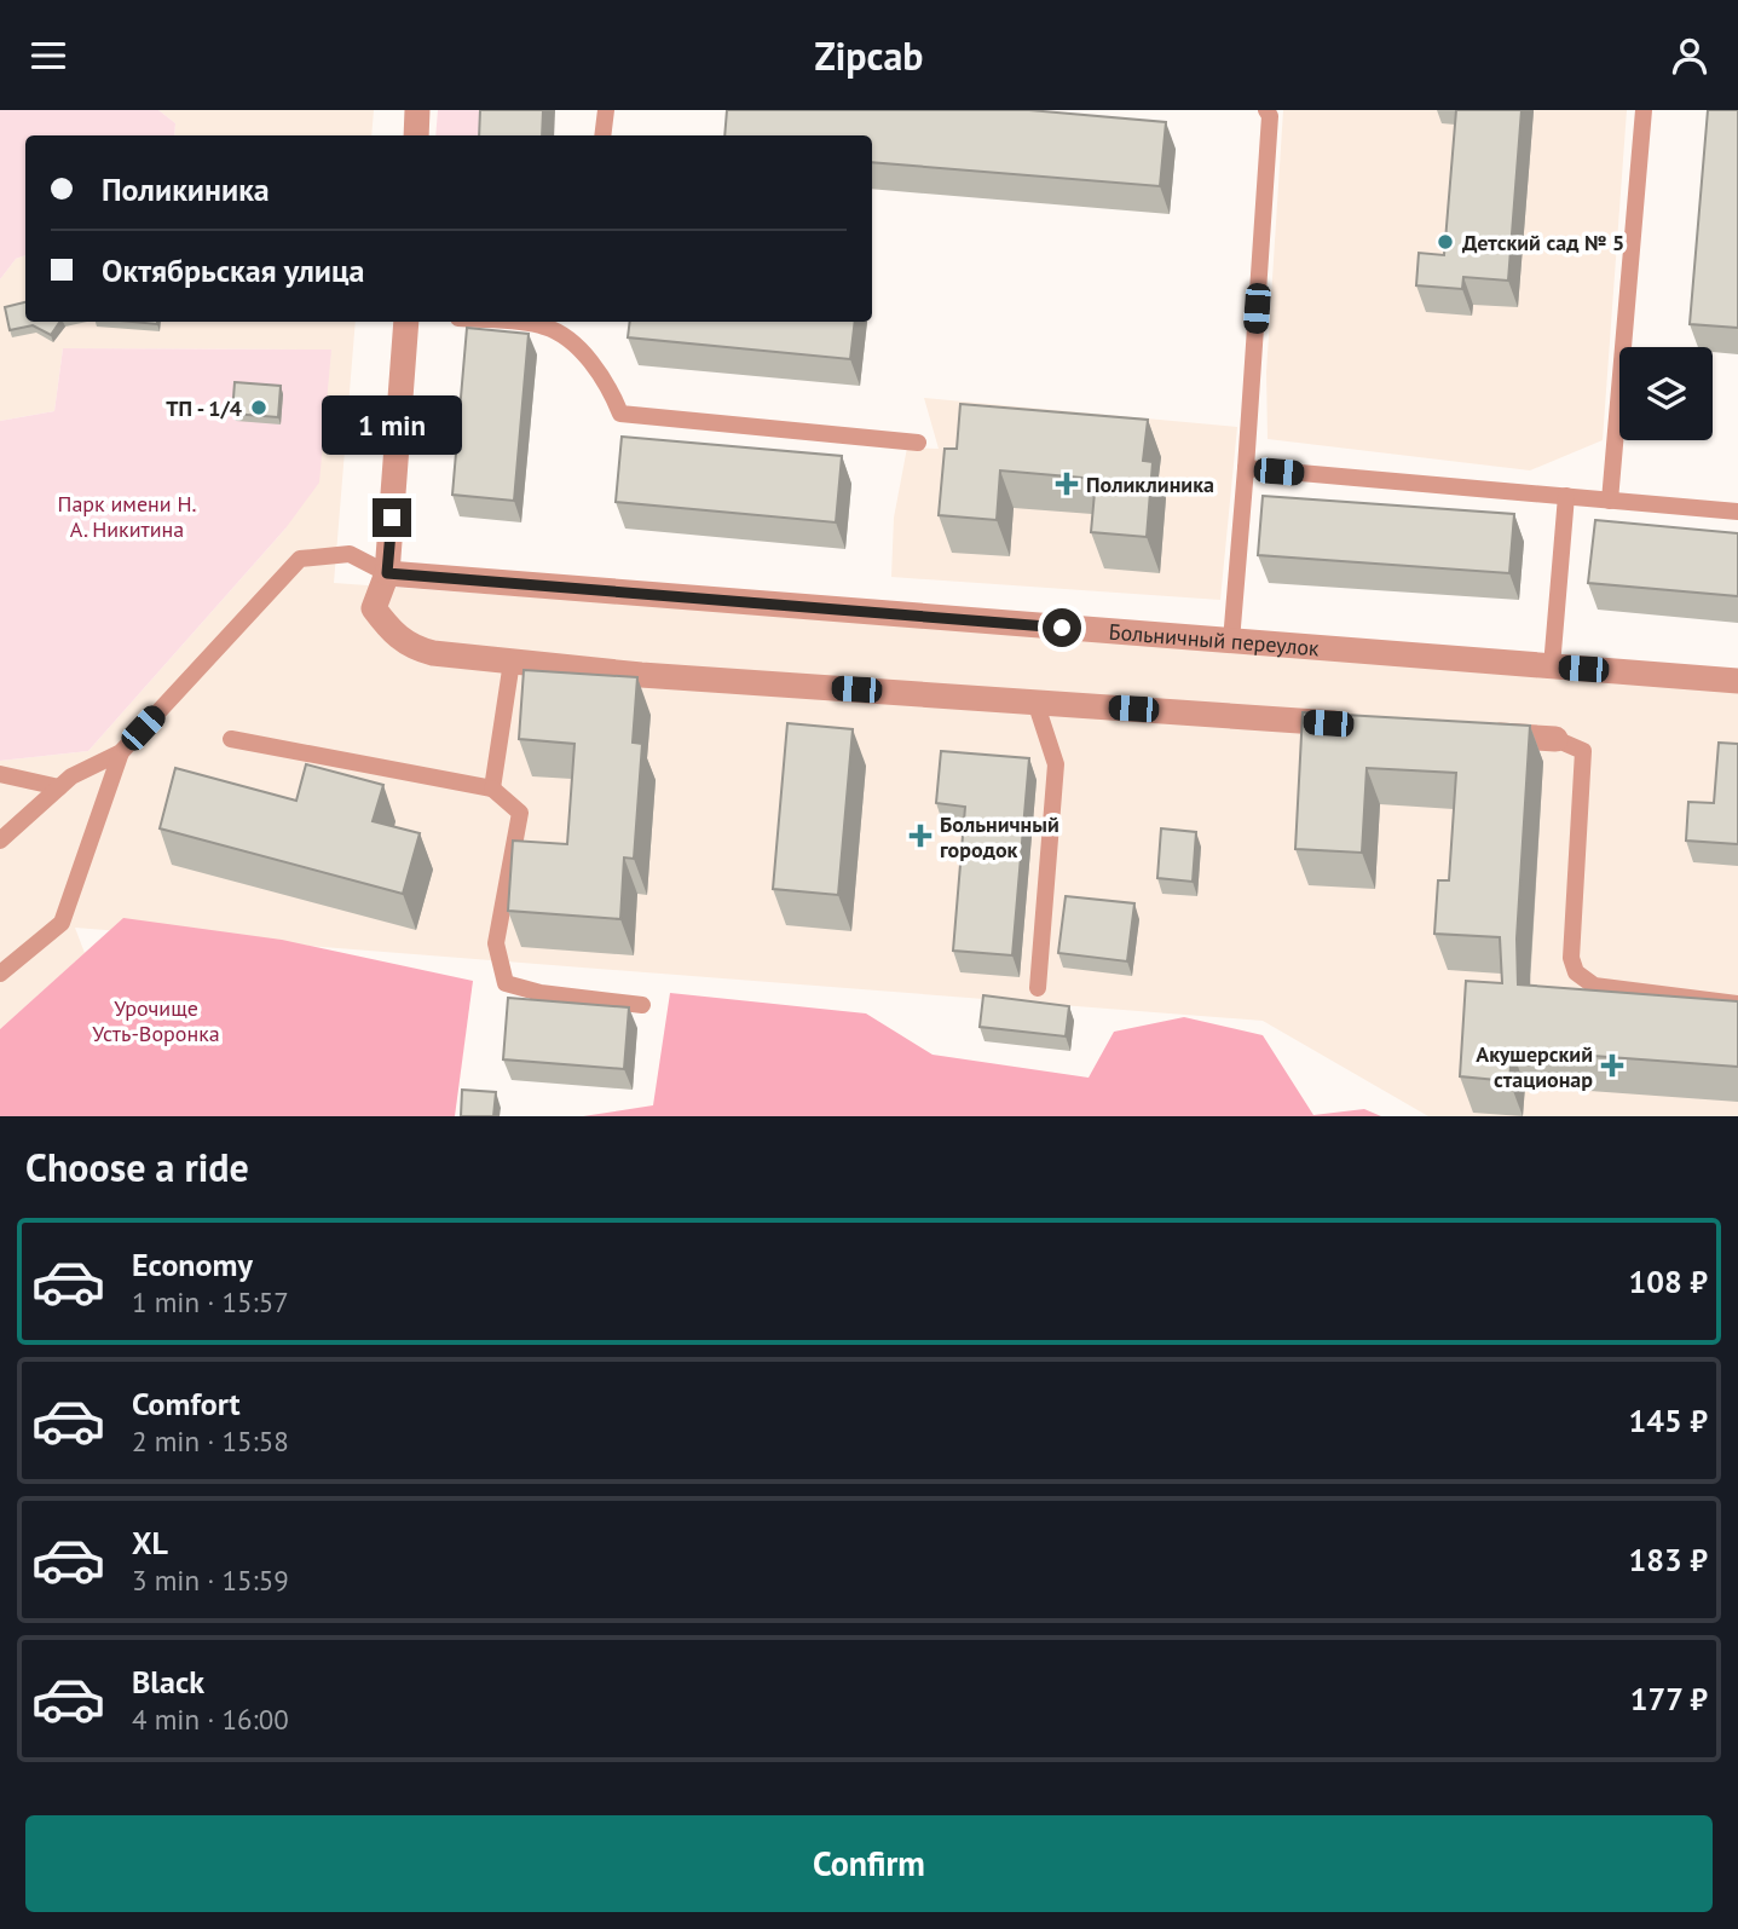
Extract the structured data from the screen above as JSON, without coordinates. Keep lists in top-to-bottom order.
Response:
{
  "streets": {
    "street": ["Больничный переулок"]
  },
  "parks": ["Парк имени Н. А. Никитина", "Урочище Усть-Воронка"],
  "places": {
    "other": ["Детский сад № 5", "ТП - 1/4"],
    "health": ["Поликлиника", "Больничный городок", "Акушерский стационар"]
  },
  "page": {
    "header": "Zipcab",
    "banner": ["Поликиника", "Октябрьская улица"],
    "bubble": "1 min",
    "heading": "Choose a ride",
    "list": [
      {
        "name": "Economy",
        "note": "1 min · 15:57",
        "value": "108 ₽"
      },
      {
        "name": "Comfort",
        "note": "2 min · 15:58",
        "value": "145 ₽"
      },
      {
        "name": "XL",
        "note": "3 min · 15:59",
        "value": "183 ₽"
      },
      {
        "name": "Black",
        "note": "4 min · 16:00",
        "value": "177 ₽"
      }
    ],
    "buttons": "Confirm"
  }
}
